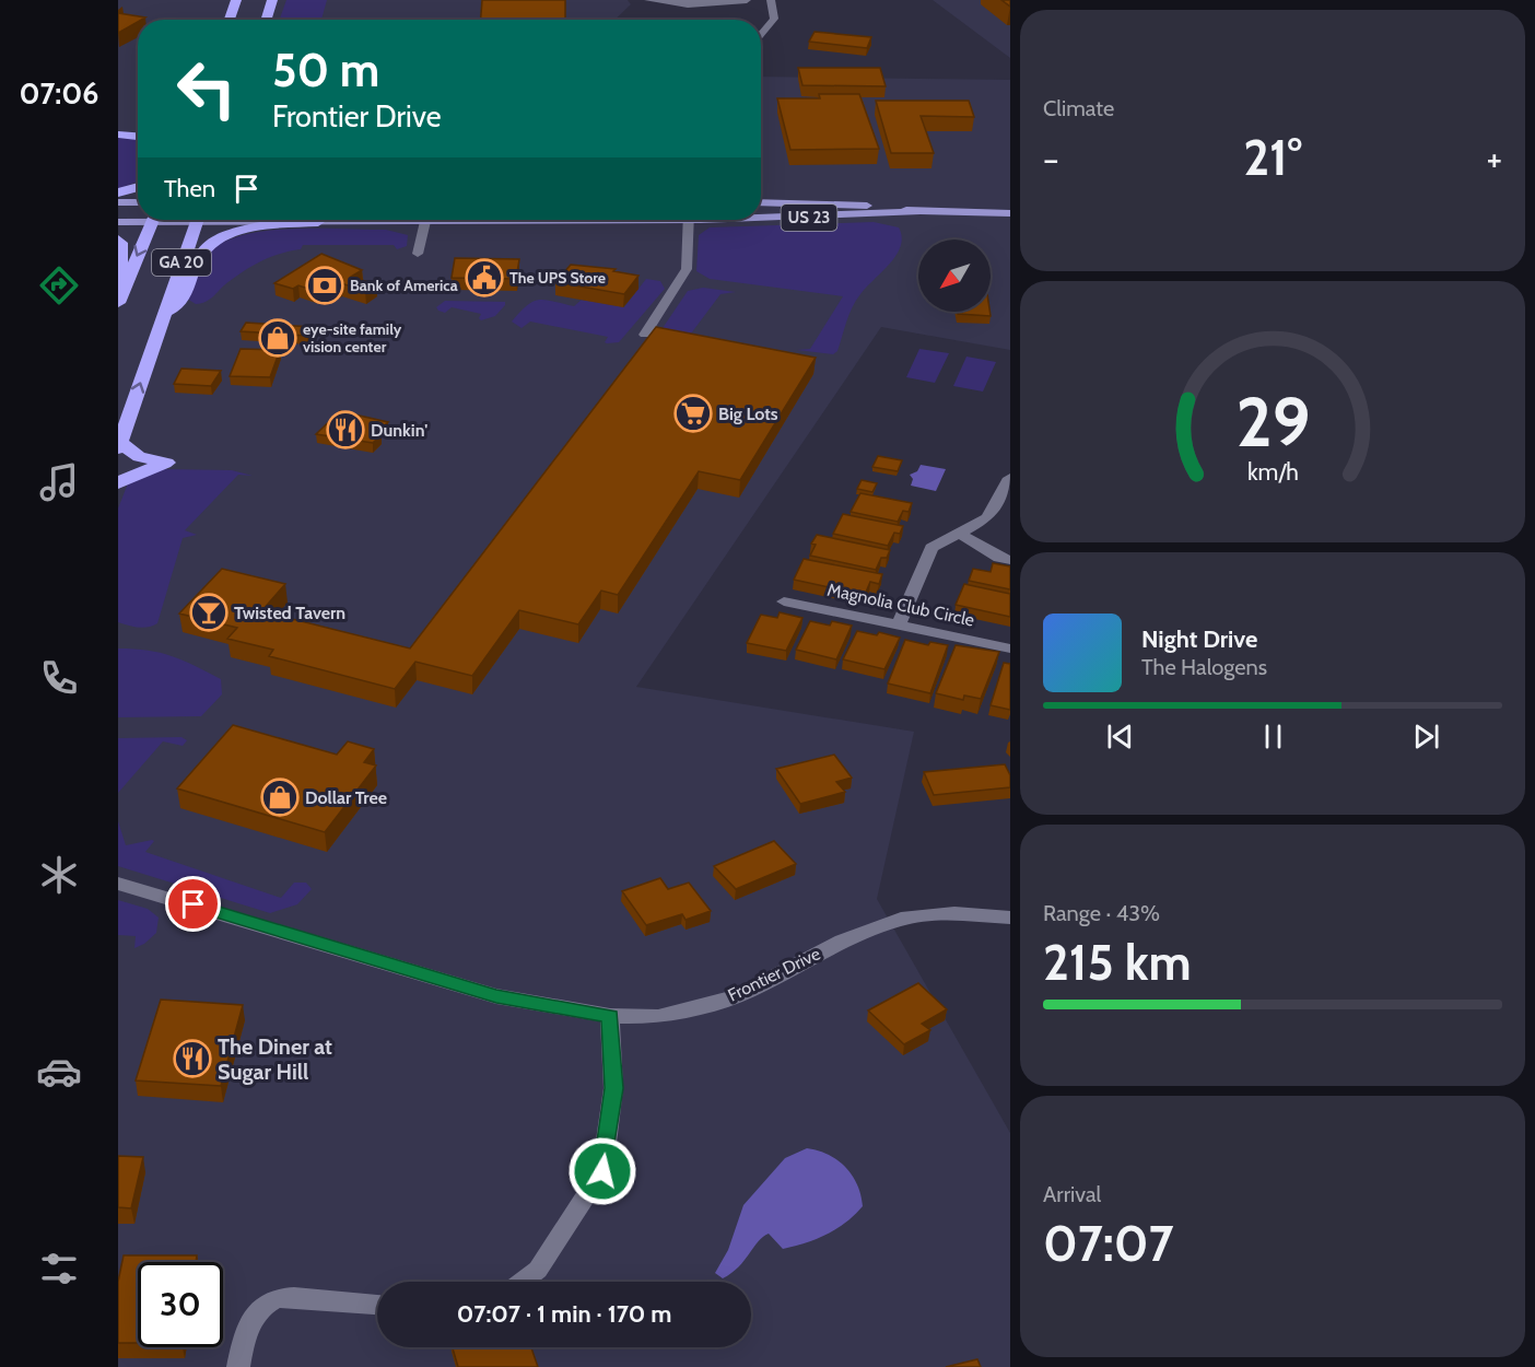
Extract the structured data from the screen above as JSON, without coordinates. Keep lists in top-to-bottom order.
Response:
{
  "streets": {
    "highway": ["GA 20"],
    "main road": ["US 23"],
    "street": ["Magnolia Club Circle", "Frontier Drive"]
  },
  "places": {
    "public building": ["The UPS Store"],
    "bank": ["Bank of America"],
    "shop": ["eye-site family vision center", "Dollar Tree"],
    "supermarket": ["Big Lots"],
    "restaurant": ["Dunkin'", "The Diner at Sugar Hill"],
    "bar": ["Twisted Tavern"]
  },
  "north": "bottom left",
  "page": {
    "tabs": "07:06",
    "tile": [
      "Climate",
      ["Range · 43%", "215 km"],
      ["Arrival", "07:07"]
    ],
    "turn": ["50 m", "Frontier Drive"],
    "heat": ["−", "21°", "+"],
    "then": "Then",
    "song": ["Night Drive", "The Halogens"],
    "limit": "30",
    "trip": "07:07 · 1 min · 170 m",
    "gauge": ["29", "km/h"]
  }
}
